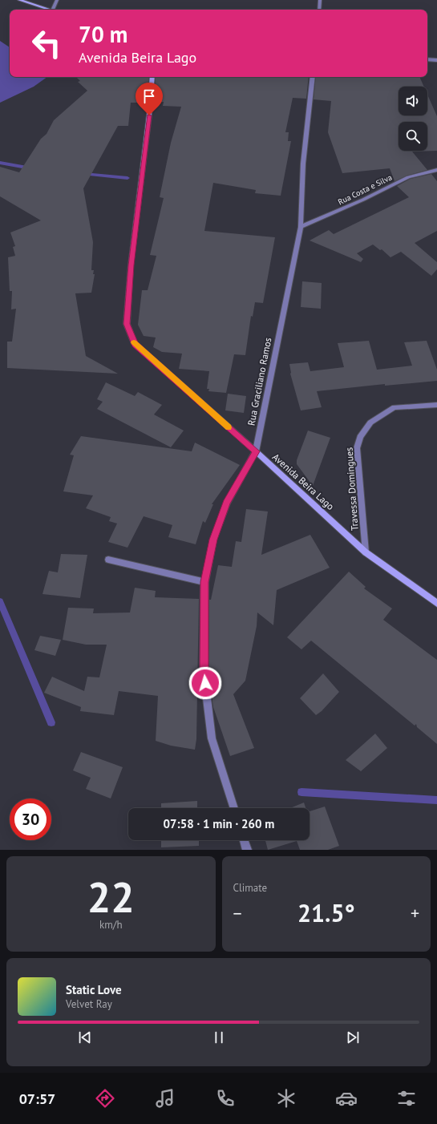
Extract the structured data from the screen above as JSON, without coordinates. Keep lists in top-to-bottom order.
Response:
{
  "streets": {
    "main road": ["Avenida Beira Lago"],
    "street": ["Rua Costa e Silva", "Rua Graciliano Ramos", "Travessa Domingues"]
  },
  "crossings": [
    ["Rua Costa e Silva", "Rua Graciliano Ramos"],
    ["Rua Graciliano Ramos", "Avenida Beira Lago"],
    ["Avenida Beira Lago", "Travessa Domingues"]
  ],
  "page": {
    "turn": ["70 m", "Avenida Beira Lago"],
    "limit": "30",
    "trip": "07:58 · 1 min · 260 m",
    "tile": [
      ["22", "km/h"],
      "Climate"
    ],
    "heat": ["−", "21.5°", "+"],
    "song": ["Static Love", "Velvet Ray"],
    "tabs": "07:57"
  }
}
